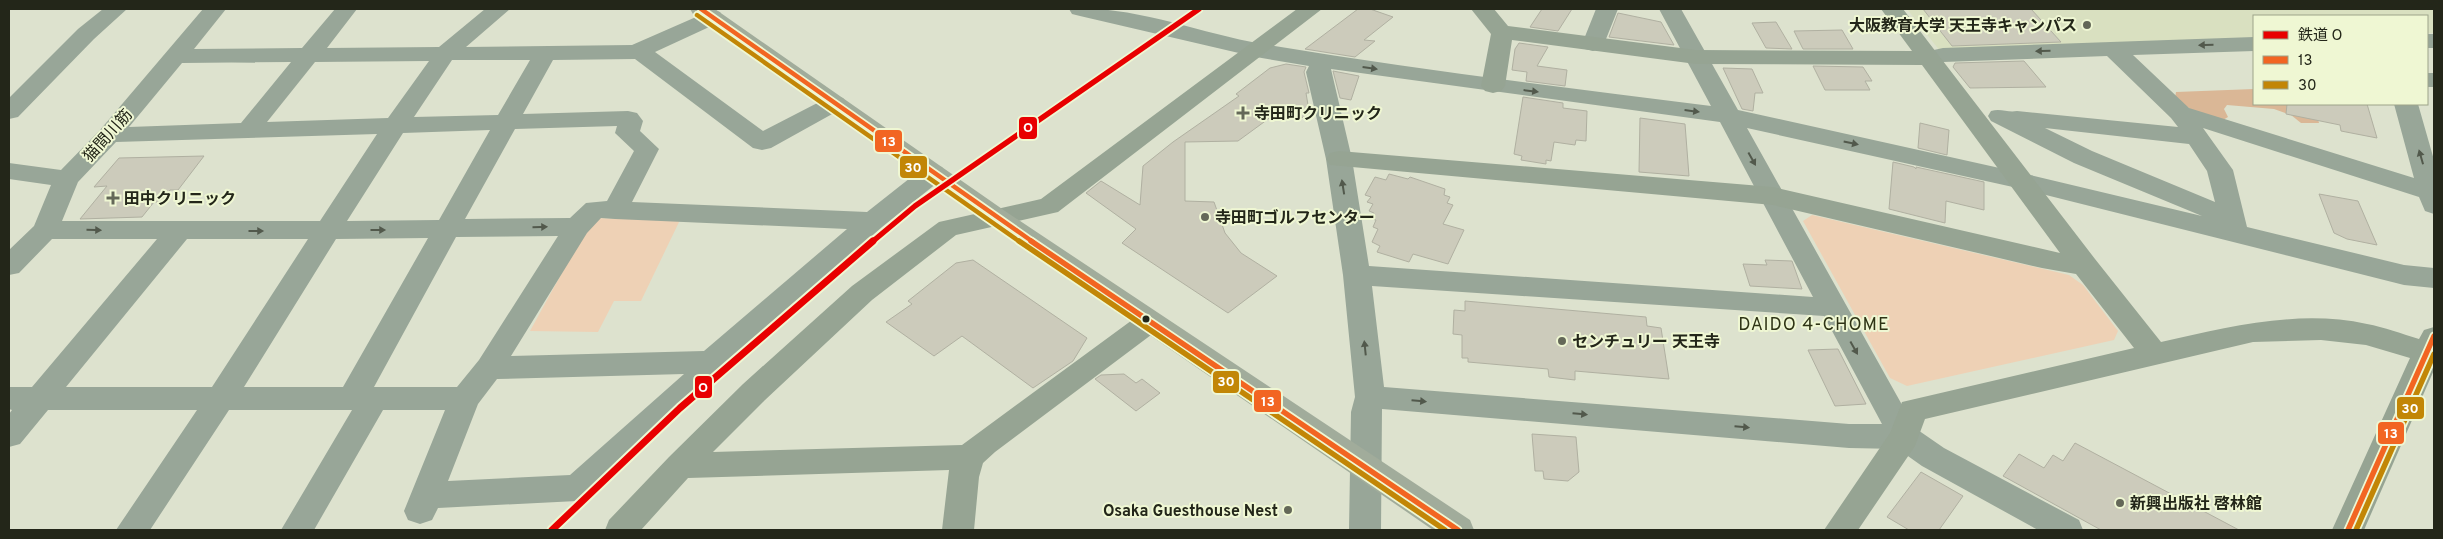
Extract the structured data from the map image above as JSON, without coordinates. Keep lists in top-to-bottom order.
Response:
{
  "streets": {
    "street": ["猫間川筋"]
  },
  "districts": ["DAIDO 4-CHOME"],
  "places": {
    "other": [
      "大阪教育大学 天王寺キャンパス",
      "寺田町ゴルフセンター",
      "センチュリー 天王寺",
      "新興出版社 啓林館",
      "Osaka Guesthouse Nest"
    ],
    "health": ["寺田町クリニック", "田中クリニック"]
  },
  "lines": ["rail line O", "transit line 13", "transit line 30"],
  "legend": ["鉄道 O", "13", "30"]
}
